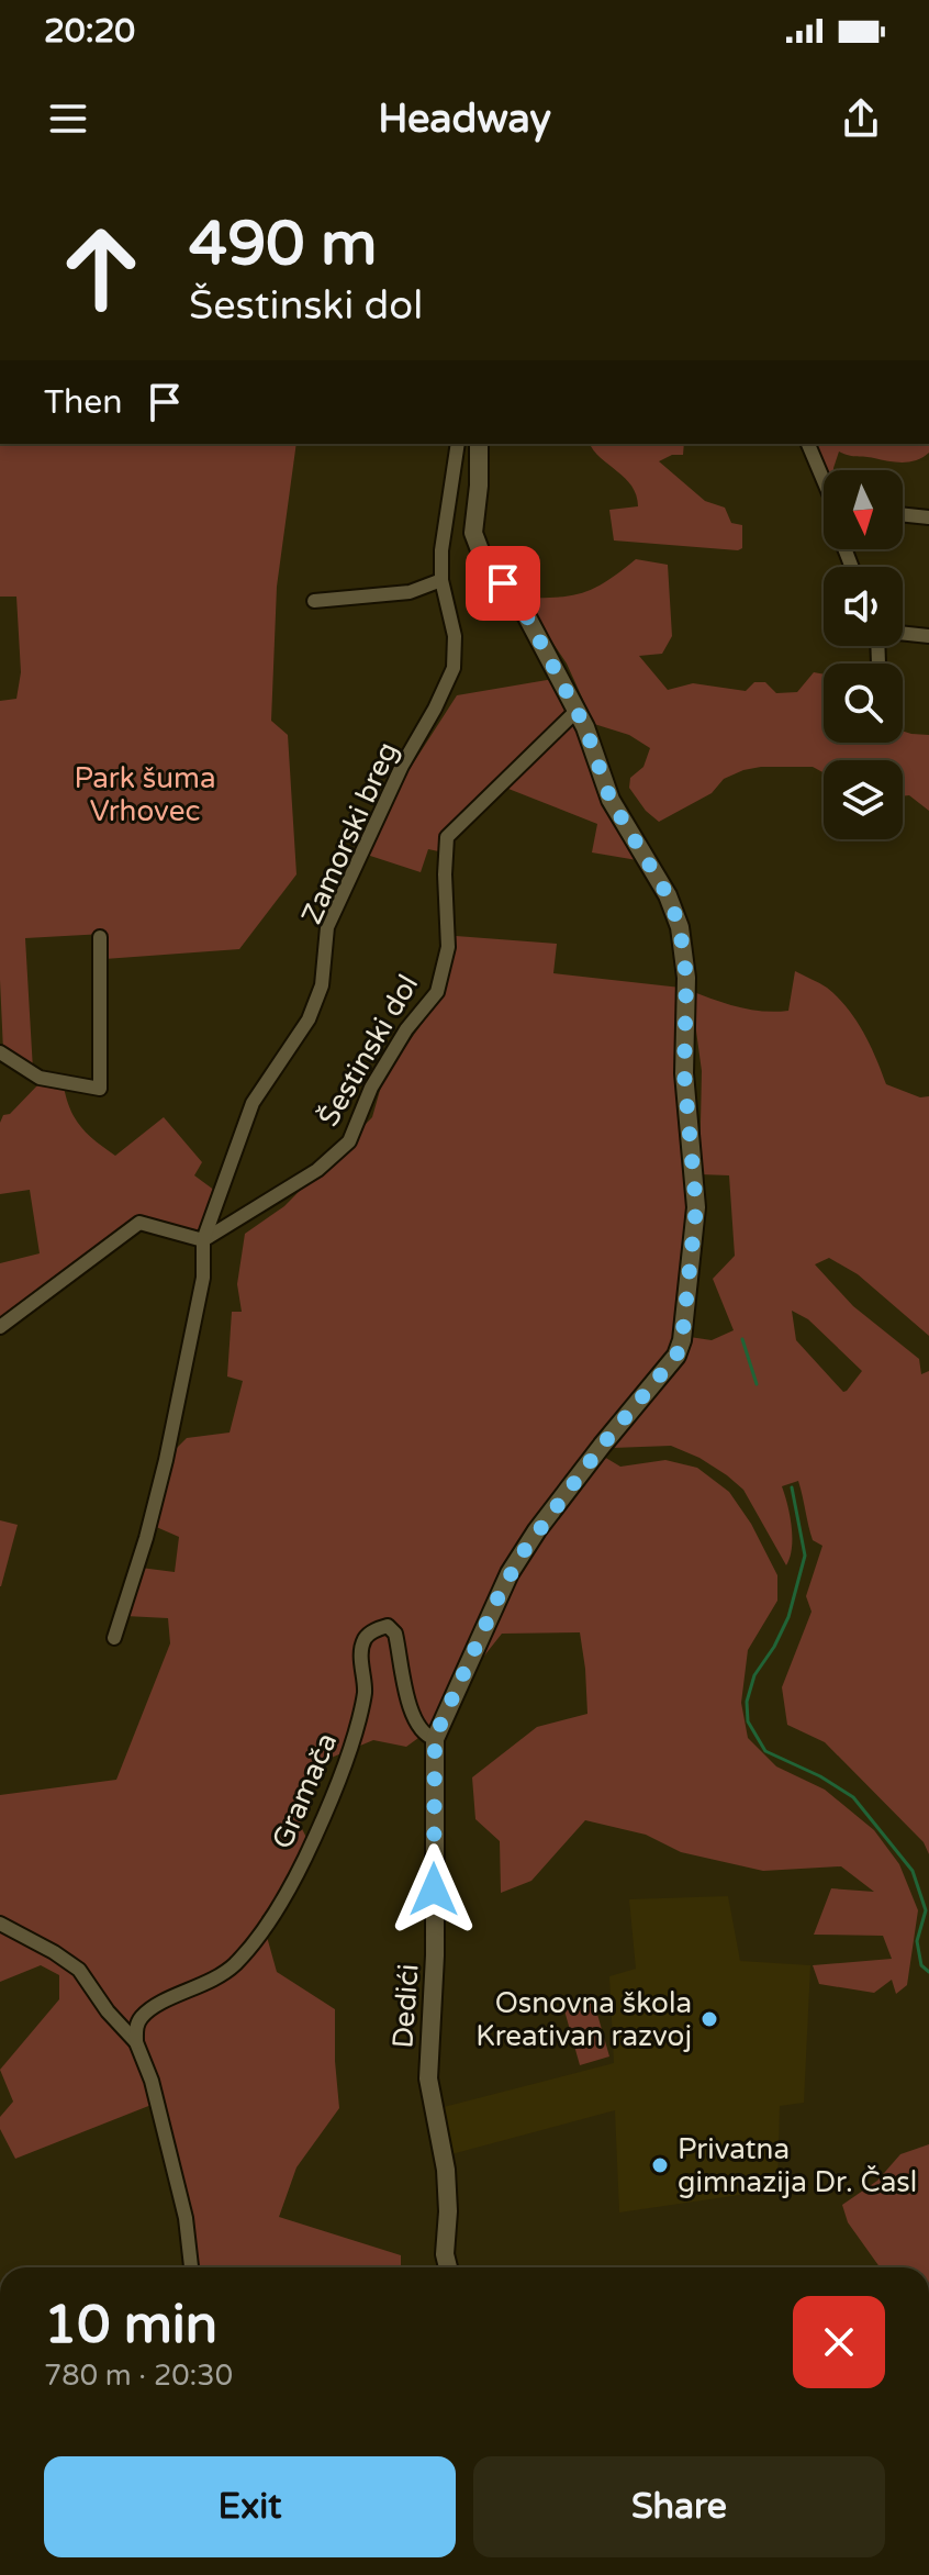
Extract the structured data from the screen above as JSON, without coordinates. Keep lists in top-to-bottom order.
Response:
{
  "streets": {
    "street": [
      "Zamorski breg",
      "Šestinski dol",
      "Gramača",
      "Dedići"
    ]
  },
  "crossings": [
    ["Zamorski breg", "Šestinski dol"],
    ["Šestinski dol", "Dedići"],
    ["Gramača", "Dedići"]
  ],
  "parks": ["Park šuma Vrhovec"],
  "places": ["Osnovna škola Kreativan razvoj", "Privatna gimnazija Dr. Časl"],
  "north": "bottom",
  "page": {
    "status": "20:20",
    "header": "Headway",
    "turn": ["490 m", "Šestinski dol"],
    "then": "Then",
    "heading": ["10 min", "780 m · 20:30"],
    "buttons": ["Exit", "Share"]
  }
}
